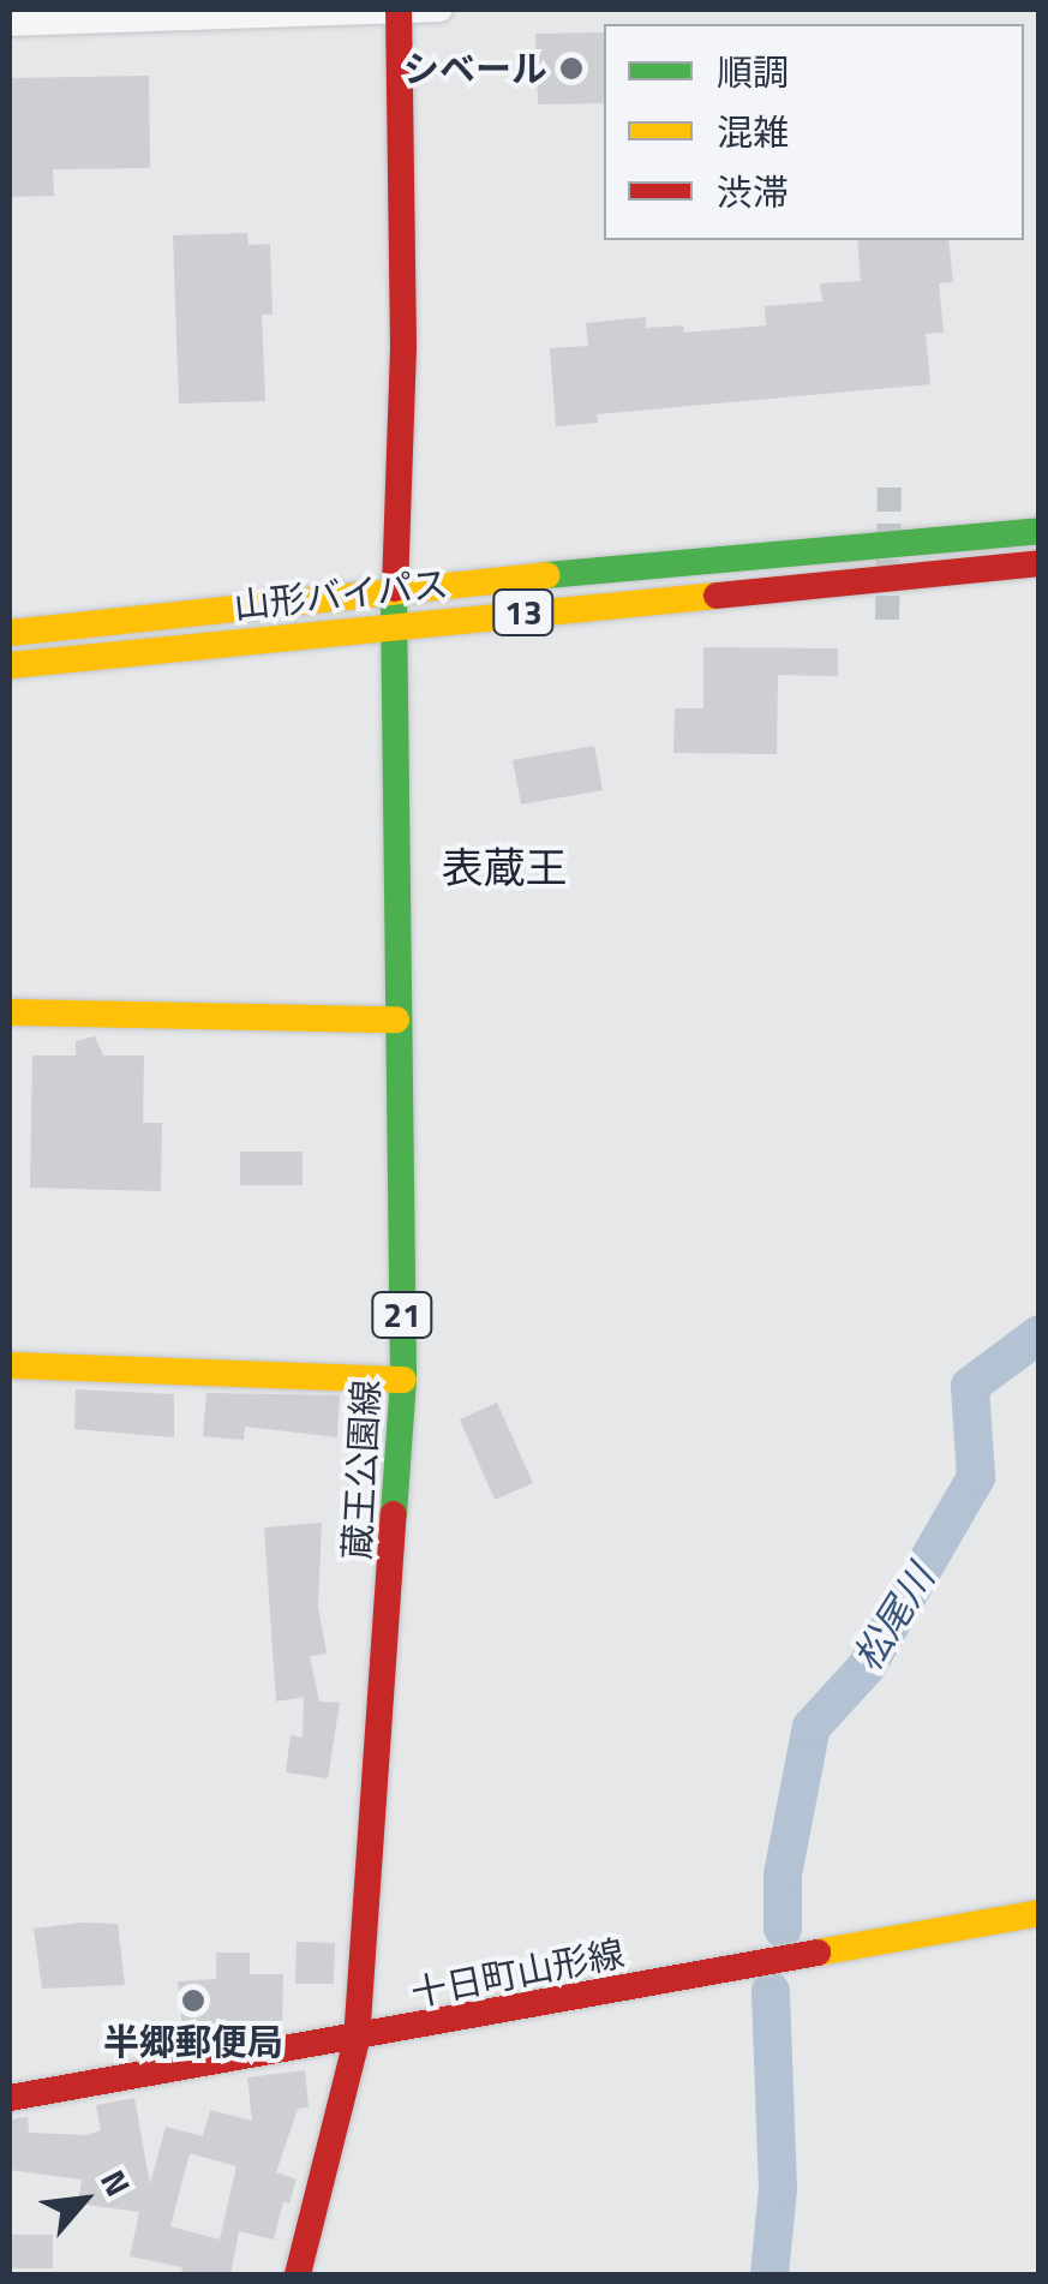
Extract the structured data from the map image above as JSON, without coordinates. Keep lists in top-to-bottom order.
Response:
{
  "streets": {
    "main road": [
      "山形バイパス",
      "13",
      "21",
      "蔵王公園線",
      "十日町山形線"
    ]
  },
  "crossings": [
    ["山形バイパス", "蔵王公園線"],
    ["蔵王公園線", "十日町山形線"]
  ],
  "districts": ["表蔵王"],
  "water": ["松尾川"],
  "places": ["シベール", "半郷郵便局"],
  "legend": ["順調", "混雑", "渋滞"],
  "north": "top right"
}
